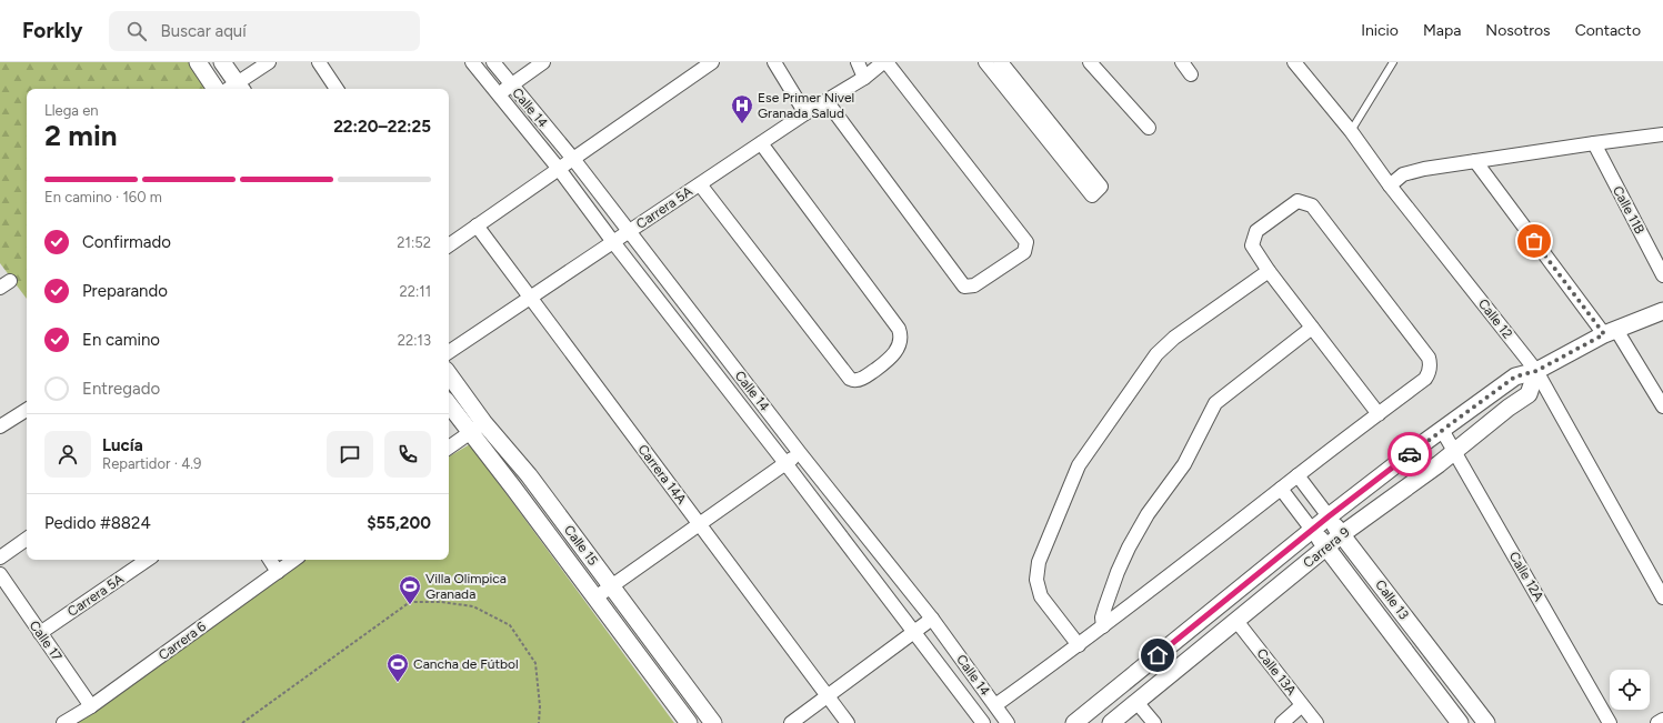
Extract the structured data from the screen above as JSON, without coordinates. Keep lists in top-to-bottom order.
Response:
{
  "streets": {
    "street": [
      "Calle 14",
      "Carrera 5A",
      "Calle 11B",
      "Calle 12",
      "Carrera 14A",
      "Calle 15",
      "Carrera 9",
      "Calle 12A",
      "Calle 13",
      "Calle 17",
      "Carrera 6",
      "Calle 13A"
    ]
  },
  "crossings": [
    ["Calle 14", "Carrera 5A"],
    ["Carrera 5A", "Carrera 14A"],
    ["Carrera 5A", "Calle 17"],
    ["Calle 12", "Carrera 9"],
    ["Carrera 9", "Calle 12A"],
    ["Carrera 9", "Calle 13"],
    ["Carrera 9", "Calle 13A"],
    ["Calle 17", "Carrera 6"]
  ],
  "places": {
    "hospital": ["Ese Primer Nivel Granada Salud"],
    "sports": ["Villa Olimpica Granada", "Cancha de Fútbol"]
  },
  "page": {
    "header": "Forkly",
    "search": "Buscar aquí",
    "nav": [
      "Inicio",
      "Mapa",
      "Nosotros",
      "Contacto"
    ],
    "heading": ["2 min", "Llega en", "22:20–22:25"],
    "panel": [
      "Lucía",
      "Repartidor · 4.9",
      "Pedido #8824",
      "$55,200"
    ],
    "bar": "En camino · 160 m",
    "list": [
      ["Confirmado", "21:52"],
      ["Preparando", "22:11"],
      ["En camino", "22:13"],
      "Entregado"
    ]
  }
}
